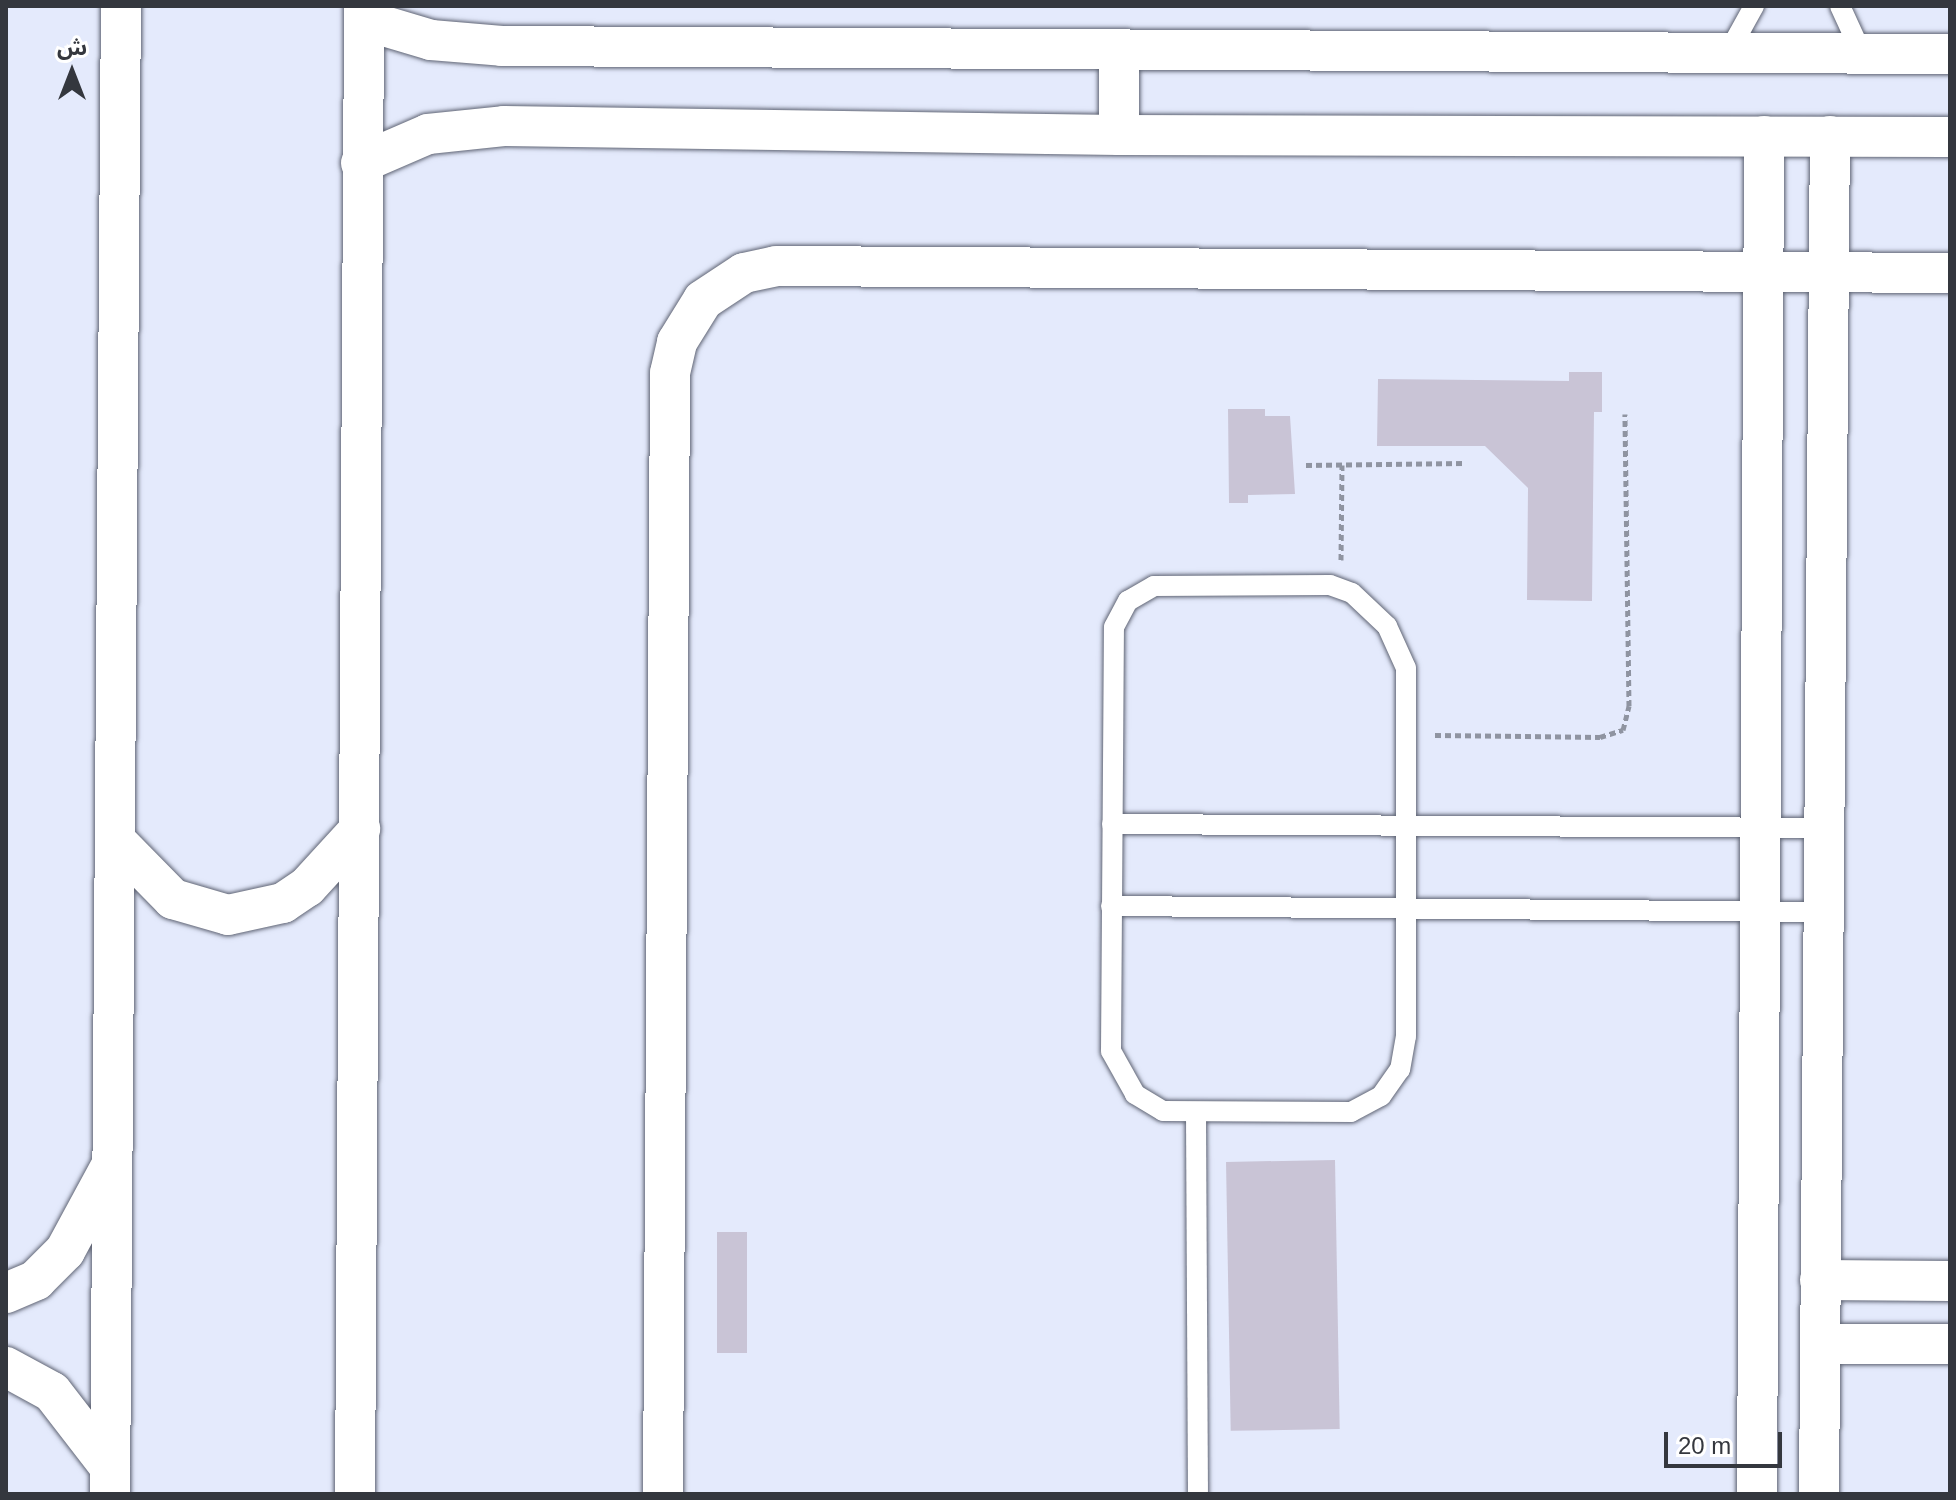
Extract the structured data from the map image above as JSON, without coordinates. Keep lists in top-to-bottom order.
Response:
{
  "scale_bar": "20 m",
  "north": "top"
}
